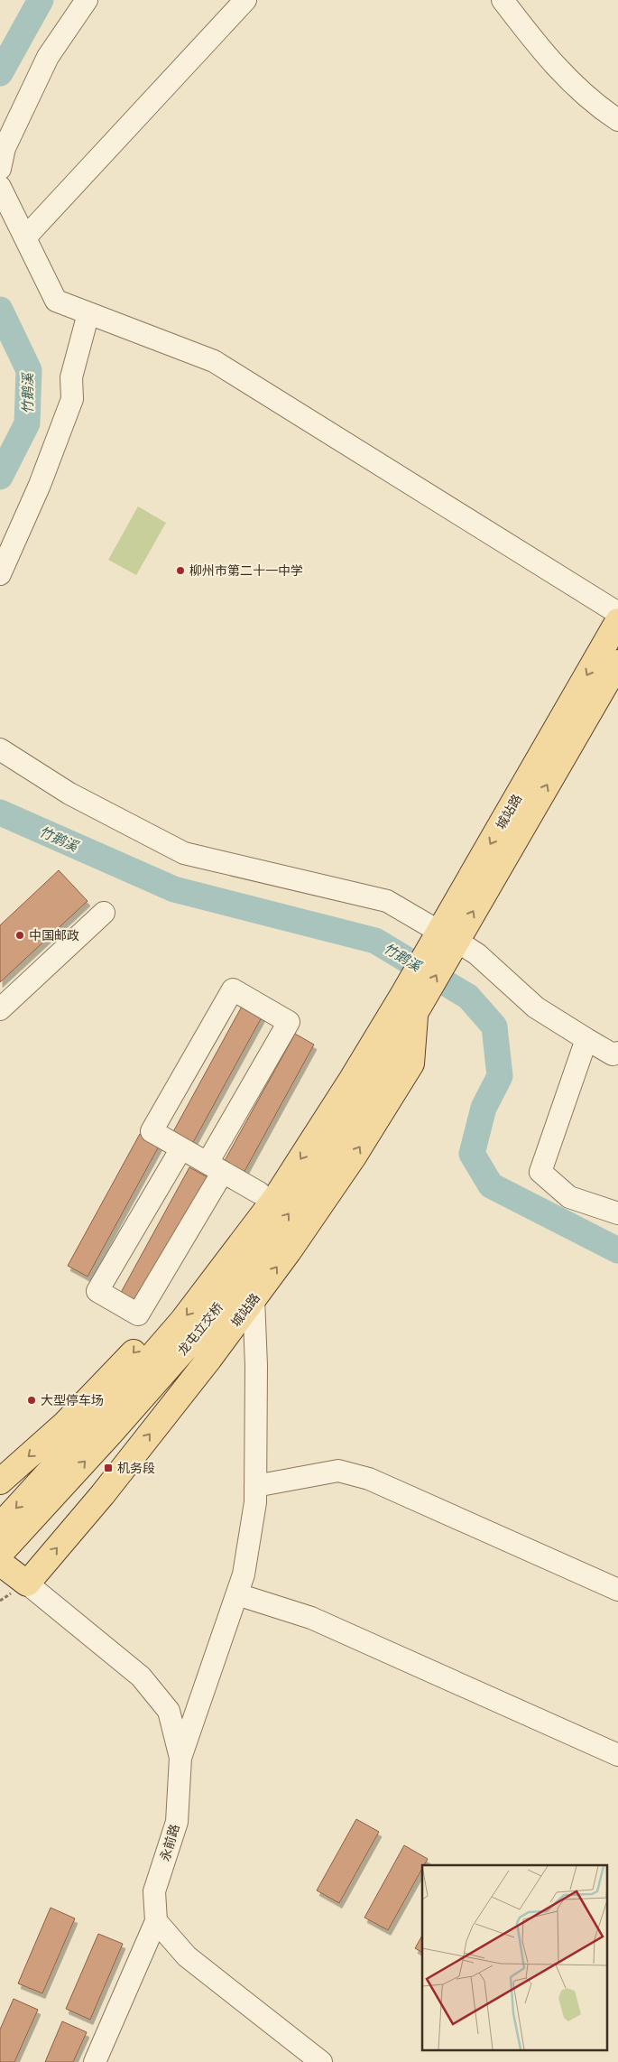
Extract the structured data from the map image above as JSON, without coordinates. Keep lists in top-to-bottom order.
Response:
{
  "streets": {
    "main road": ["城站路", "龙屯立交桥"],
    "street": ["永前路"]
  },
  "crossings": [
    ["城站路", "龙屯立交桥"],
    ["城站路", "永前路"]
  ],
  "water": ["竹鹅溪"],
  "places": {
    "other": ["柳州市第二十一中学", "中国邮政", "大型停车场"],
    "transit": ["机务段"]
  }
}
